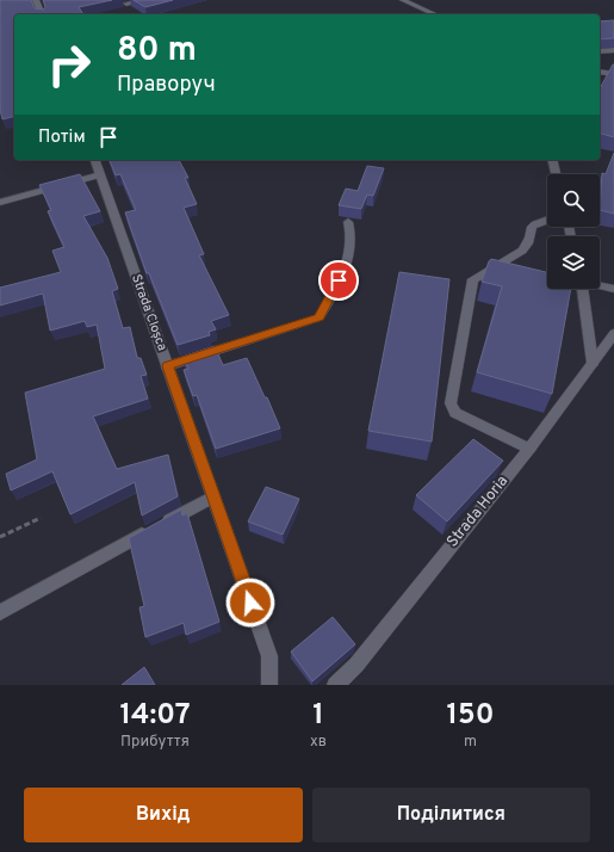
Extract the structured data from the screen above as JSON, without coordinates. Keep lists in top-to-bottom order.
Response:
{
  "streets": {
    "street": ["Strada Cloșca", "Strada Horia"]
  },
  "page": {
    "turn": ["80 m", "Праворуч"],
    "then": "Потім",
    "eta": [
      "14:07",
      "Прибуття",
      "1",
      "хв",
      "150",
      "m"
    ],
    "buttons": ["Вихід", "Поділитися"]
  }
}
